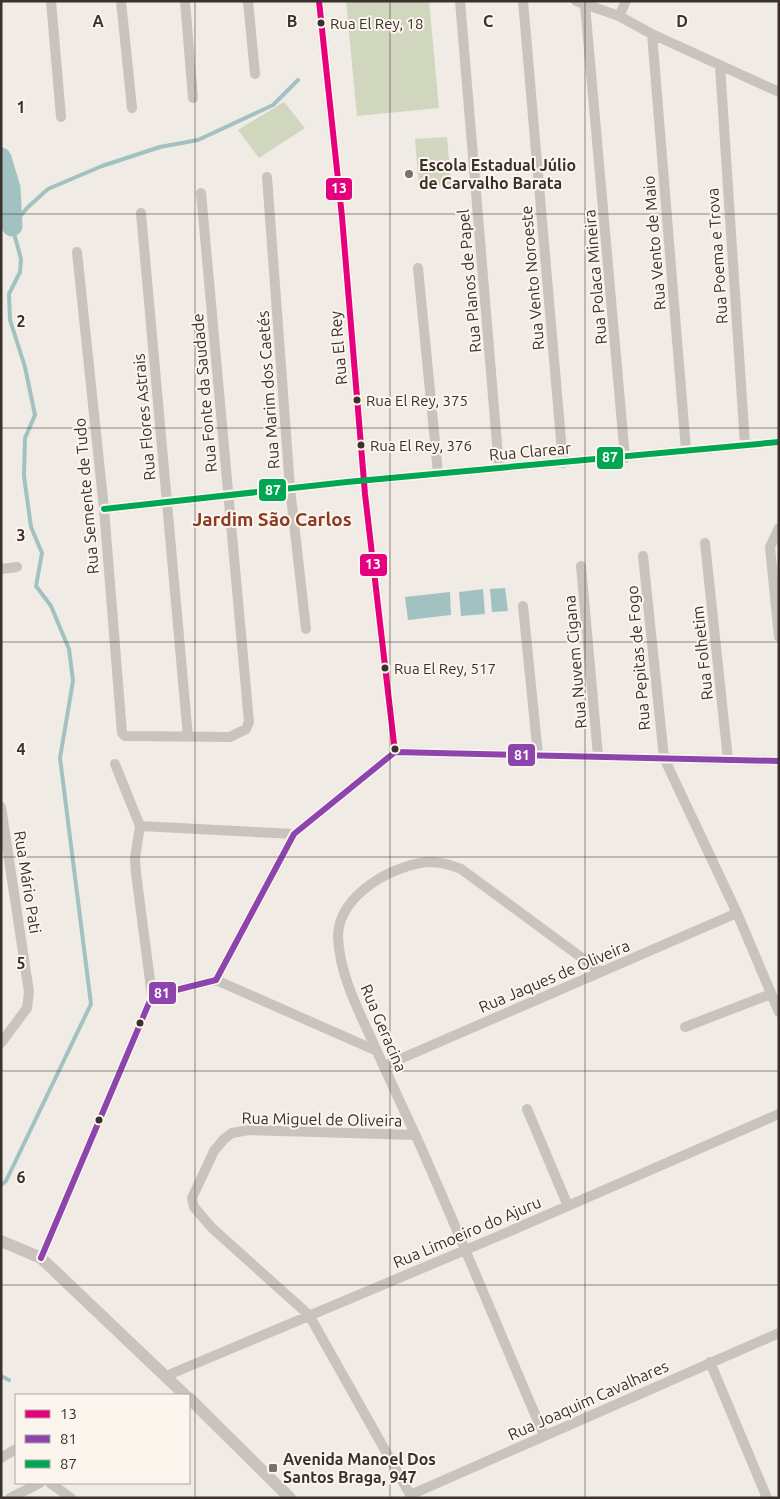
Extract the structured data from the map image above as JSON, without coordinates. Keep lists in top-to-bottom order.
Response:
{
  "streets": {
    "street": [
      "Rua Vento de Maio",
      "Rua Poema e Trova",
      "Rua Polaca Mineira",
      "Rua Vento Noroeste",
      "Rua Planos de Papel",
      "Rua El Rey",
      "Rua Marim dos Caetés",
      "Rua Fonte da Saudade",
      "Rua Flores Astrais",
      "Rua Clarear",
      "Rua Semente de Tudo",
      "Rua Folhetim",
      "Rua Pepitas de Fogo",
      "Rua Nuvem Cigana",
      "Rua Mário Pati",
      "Rua Jaques de Oliveira",
      "Rua Geracina",
      "Rua Miguel de Oliveira",
      "Rua Limoeiro do Ajuru",
      "Rua Joaquim Cavalhares"
    ]
  },
  "crossings": [
    ["Rua Vento de Maio", "Rua Clarear"],
    ["Rua Poema e Trova", "Rua Clarear"],
    ["Rua Polaca Mineira", "Rua Clarear"],
    ["Rua Vento Noroeste", "Rua Clarear"],
    ["Rua Planos de Papel", "Rua Clarear"],
    ["Rua El Rey", "Rua Clarear"],
    ["Rua Marim dos Caetés", "Rua Clarear"],
    ["Rua Fonte da Saudade", "Rua Flores Astrais"],
    ["Rua Fonte da Saudade", "Rua Clarear"],
    ["Rua Fonte da Saudade", "Rua Semente de Tudo"],
    ["Rua Flores Astrais", "Rua Clarear"],
    ["Rua Flores Astrais", "Rua Semente de Tudo"],
    ["Rua Clarear", "Rua Semente de Tudo"],
    ["Rua Pepitas de Fogo", "Rua Jaques de Oliveira"],
    ["Rua Jaques de Oliveira", "Rua Geracina"],
    ["Rua Geracina", "Rua Miguel de Oliveira"],
    ["Rua Geracina", "Rua Limoeiro do Ajuru"],
    ["Rua Geracina", "Rua Joaquim Cavalhares"],
    ["Rua Miguel de Oliveira", "Rua Limoeiro do Ajuru"],
    ["Rua Miguel de Oliveira", "Rua Joaquim Cavalhares"]
  ],
  "districts": ["Jardim São Carlos"],
  "places": {
    "other": [
      "Rua El Rey, 18",
      "Escola Estadual Júlio de Carvalho Barata",
      "Rua El Rey, 375",
      "Rua El Rey, 376",
      "Rua El Rey, 517"
    ],
    "transit": ["Avenida Manoel Dos Santos Braga, 947"]
  },
  "lines": ["transit line 13", "transit line 87", "transit line 81"],
  "legend": ["13", "81", "87"],
  "grid": {
    "columns": [
      "A",
      "B",
      "C",
      "D"
    ],
    "rows": [
      "1",
      "2",
      "3",
      "4",
      "5",
      "6"
    ]
  }
}
